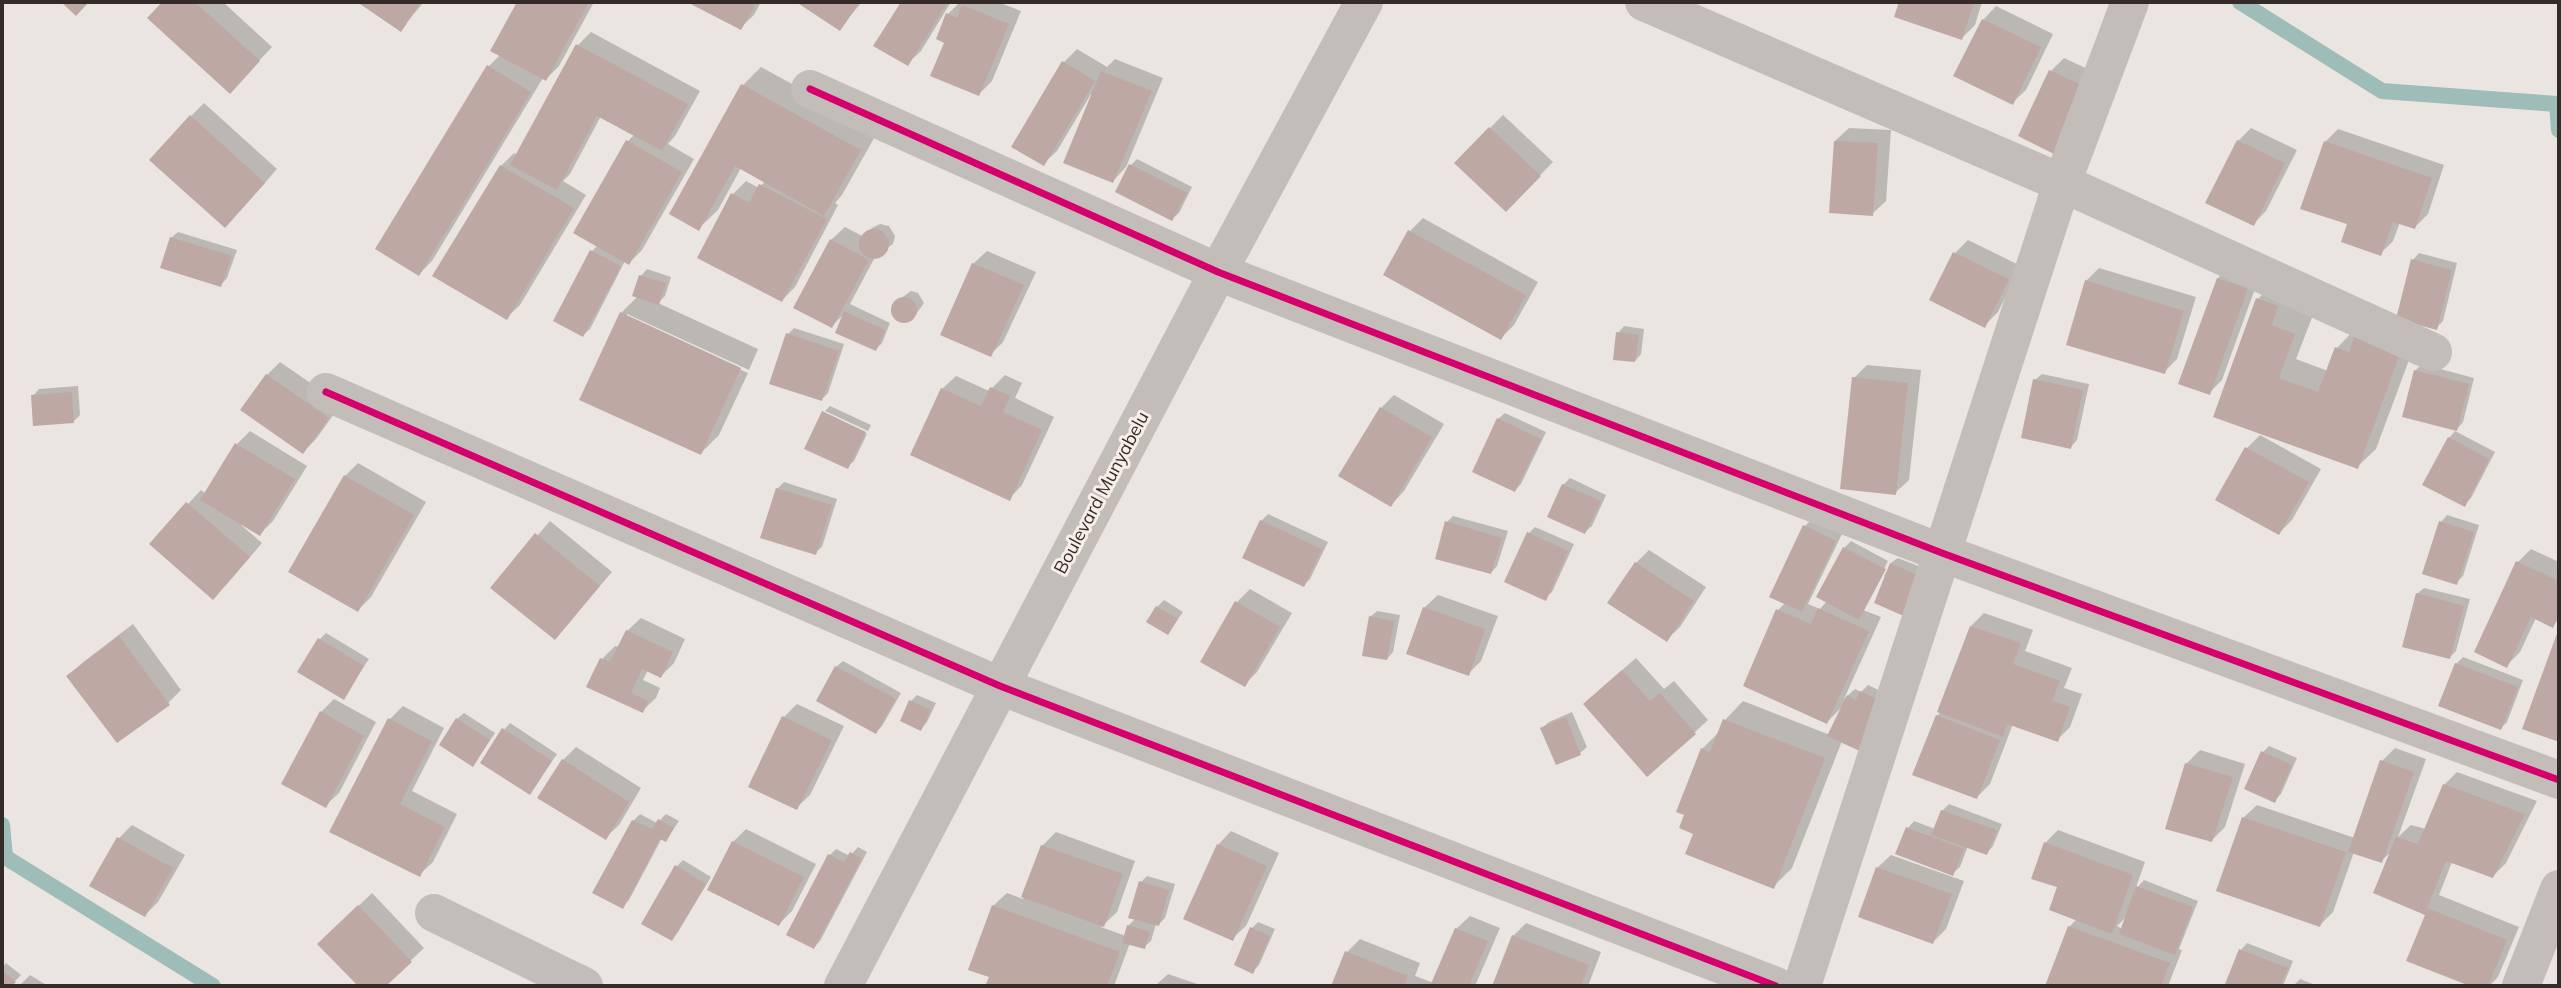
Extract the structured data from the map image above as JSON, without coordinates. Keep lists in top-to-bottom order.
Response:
{
  "streets": {
    "street": ["Boulevard Munyabelu"]
  }
}
